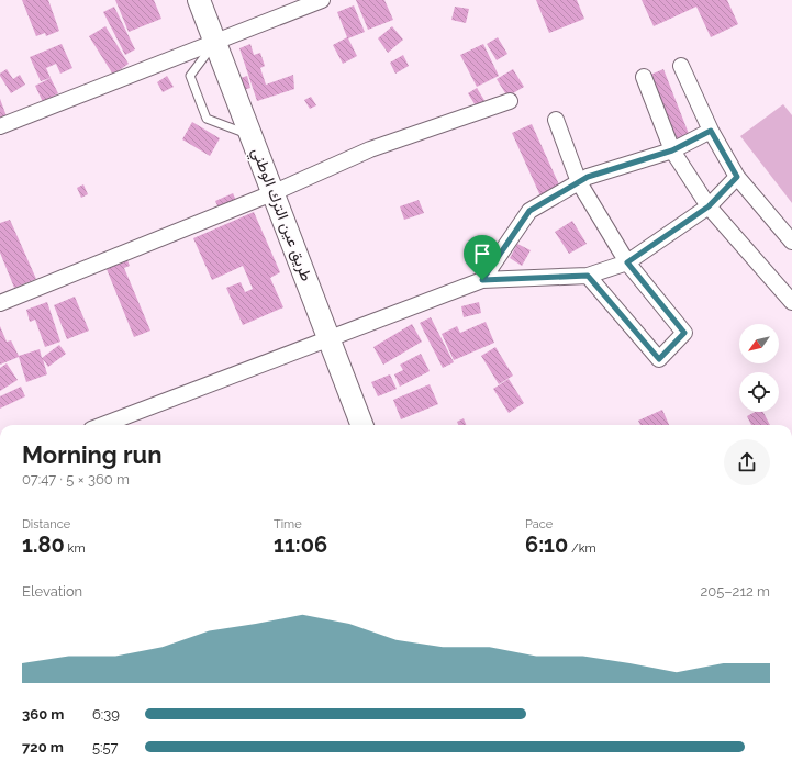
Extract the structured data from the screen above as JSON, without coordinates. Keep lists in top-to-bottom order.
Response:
{
  "streets": {
    "main road": ["طريق عين الترك الوطني"]
  },
  "north": "bottom left",
  "page": {
    "heading": ["Morning run", "07:47 · 5 × 360 m"],
    "stats": [
      ["Distance", "1.80 km"],
      ["Time", "11:06"],
      ["Pace", "6:10 /km"]
    ],
    "chart": ["Elevation", "205–212 m"],
    "list": [
      {
        "name": "360 m",
        "note": "6:39"
      },
      {
        "name": "720 m",
        "note": "5:57"
      }
    ]
  }
}
